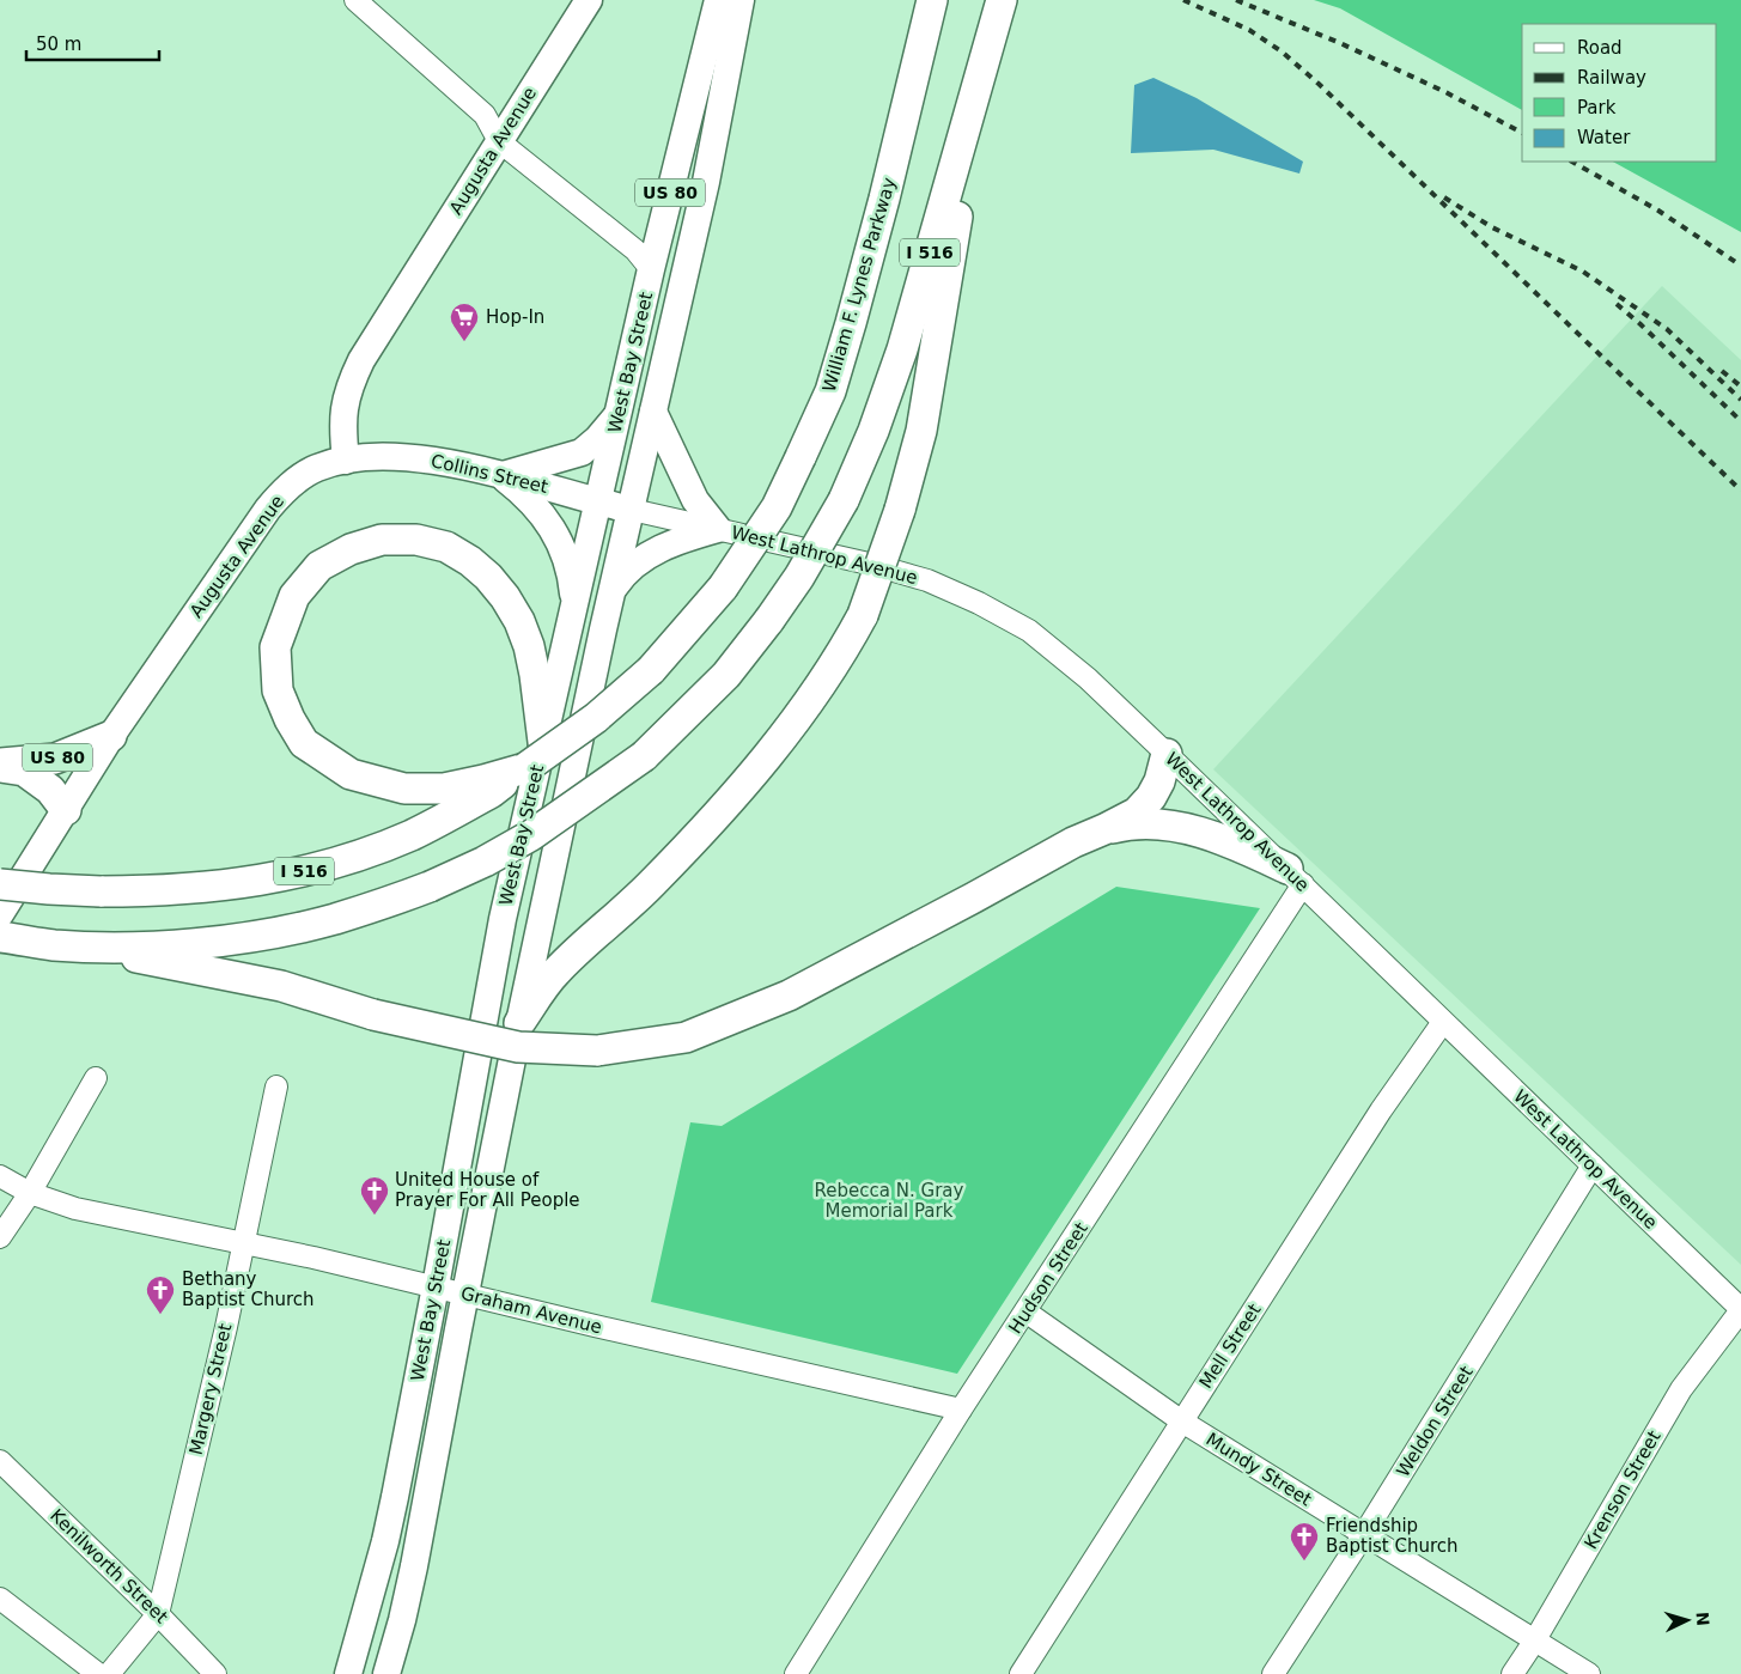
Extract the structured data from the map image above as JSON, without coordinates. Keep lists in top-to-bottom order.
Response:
{
  "streets": {
    "highway": ["US 80", "I 516", "William F. Lynes Parkway"],
    "main road": ["Augusta Avenue", "West Bay Street", "Collins Street"],
    "street": [
      "West Lathrop Avenue",
      "Hudson Street",
      "Graham Avenue",
      "Mell Street",
      "Margery Street",
      "Weldon Street",
      "Mundy Street",
      "Krenson Street",
      "Kenilworth Street"
    ]
  },
  "crossings": [
    ["Augusta Avenue", "US 80"],
    ["Augusta Avenue", "Collins Street"],
    ["I 516", "William F. Lynes Parkway"],
    ["West Bay Street", "Collins Street"],
    ["West Bay Street", "West Lathrop Avenue"],
    ["West Bay Street", "Graham Avenue"],
    ["Collins Street", "West Lathrop Avenue"],
    ["West Lathrop Avenue", "Hudson Street"],
    ["West Lathrop Avenue", "Mell Street"],
    ["West Lathrop Avenue", "Weldon Street"],
    ["West Lathrop Avenue", "Krenson Street"],
    ["Hudson Street", "Graham Avenue"],
    ["Hudson Street", "Mundy Street"],
    ["Graham Avenue", "Margery Street"],
    ["Mell Street", "Mundy Street"],
    ["Margery Street", "Kenilworth Street"],
    ["Weldon Street", "Mundy Street"],
    ["Mundy Street", "Krenson Street"]
  ],
  "parks": ["Rebecca N. Gray Memorial Park"],
  "places": {
    "supermarket": ["Hop-In"],
    "church": ["United House of Prayer For All People", "Bethany Baptist Church", "Friendship Baptist Church"]
  },
  "legend": [
    "Road",
    "Railway",
    "Park",
    "Water"
  ],
  "scale_bar": "50 m",
  "north": "right"
}
